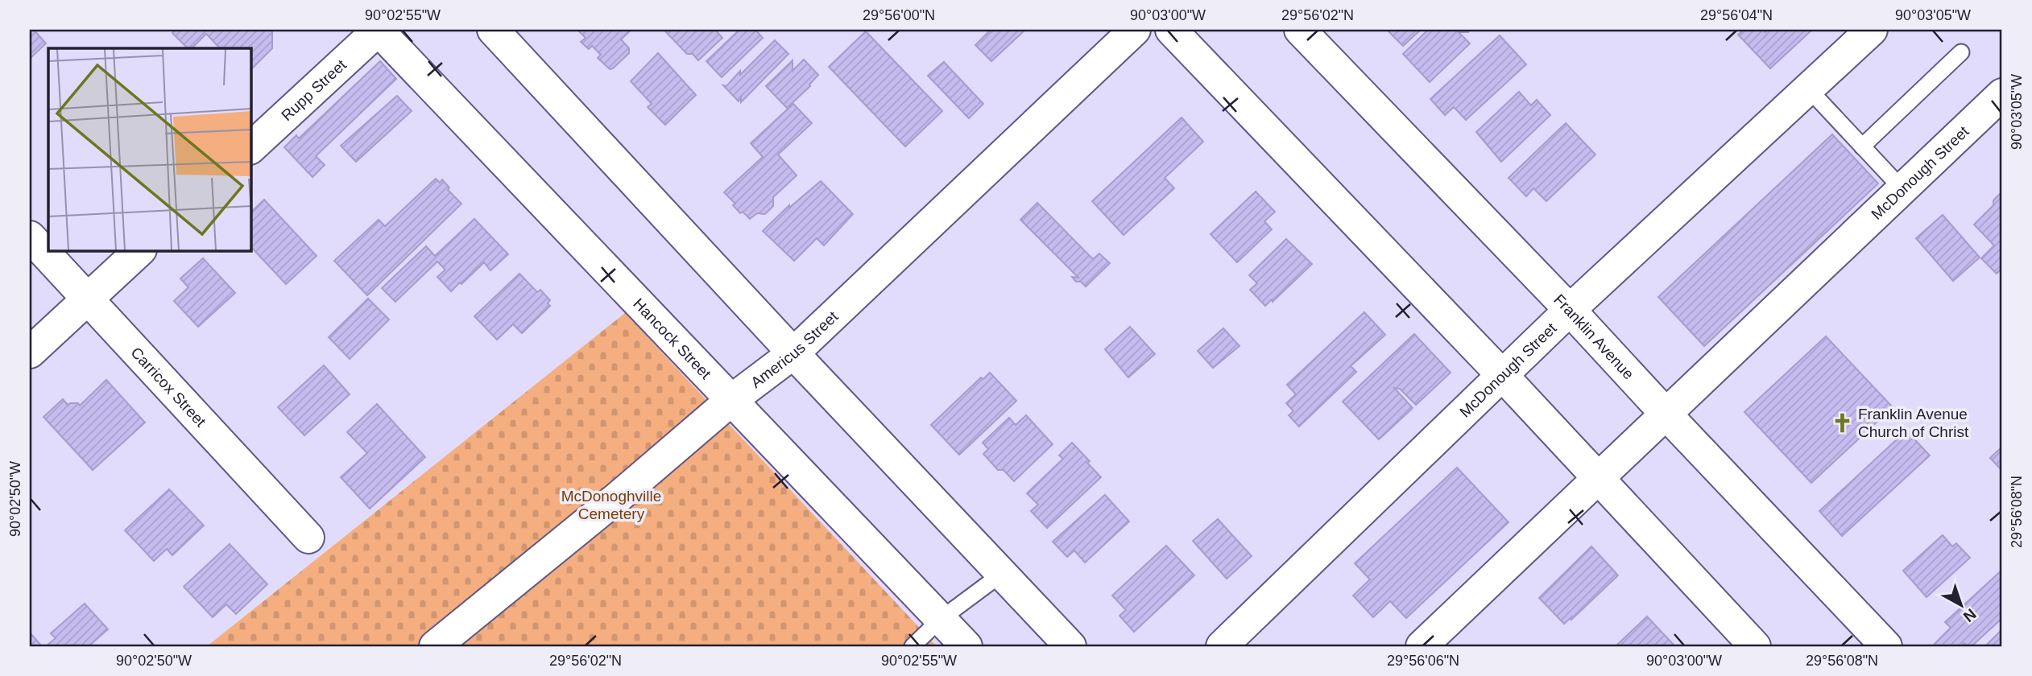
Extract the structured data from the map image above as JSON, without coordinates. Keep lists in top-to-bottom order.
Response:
{
  "streets": {
    "street": [
      "Rupp Street",
      "McDonough Street",
      "Franklin Avenue",
      "Hancock Street",
      "Americus Street",
      "Carricox Street"
    ]
  },
  "crossings": [
    ["Rupp Street", "Hancock Street"],
    ["McDonough Street", "Franklin Avenue"],
    ["Hancock Street", "Americus Street"]
  ],
  "parks": ["McDonoghville Cemetery"],
  "places": {
    "church": ["Franklin Avenue Church of Christ"]
  },
  "north": "bottom right",
  "coordinates": [
    "90°02'55\"W",
    "29°56'00\"N",
    "90°03'00\"W",
    "29°56'02\"N",
    "29°56'04\"N",
    "90°03'05\"W",
    "90°02'50\"W",
    "29°56'08\"N",
    "29°56'06\"N"
  ]
}
